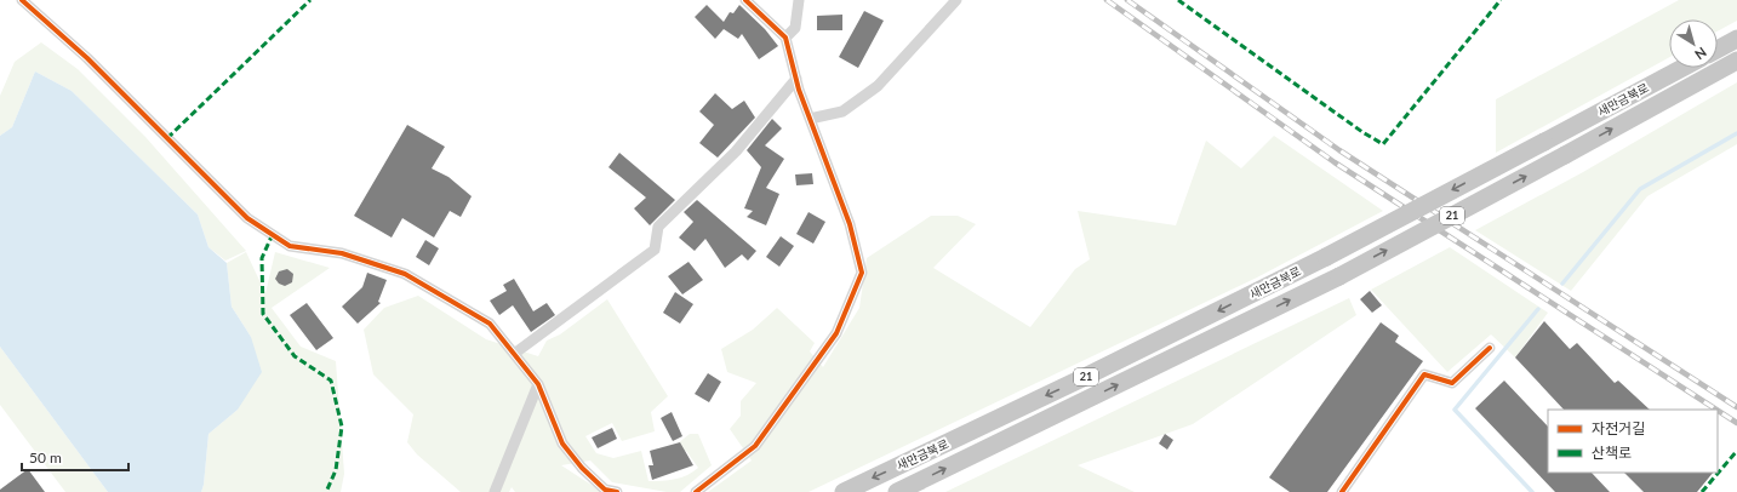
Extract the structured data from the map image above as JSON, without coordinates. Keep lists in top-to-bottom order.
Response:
{
  "streets": {
    "highway": ["새만금북로", "21"]
  },
  "legend": ["자전거길", "산책로"],
  "scale_bar": "50 m",
  "north": "bottom right"
}
